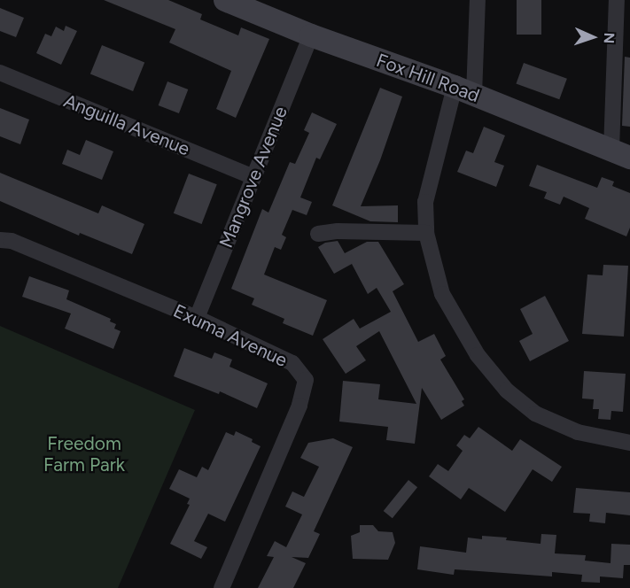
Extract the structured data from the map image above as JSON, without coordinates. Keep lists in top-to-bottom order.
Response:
{
  "streets": {
    "main road": ["Fox Hill Road"],
    "street": ["Anguilla Avenue", "Mangrove Avenue", "Exuma Avenue"]
  },
  "crossings": [
    ["Fox Hill Road", "Mangrove Avenue"],
    ["Anguilla Avenue", "Mangrove Avenue"],
    ["Mangrove Avenue", "Exuma Avenue"]
  ],
  "parks": ["Freedom Farm Park"],
  "north": "right"
}
